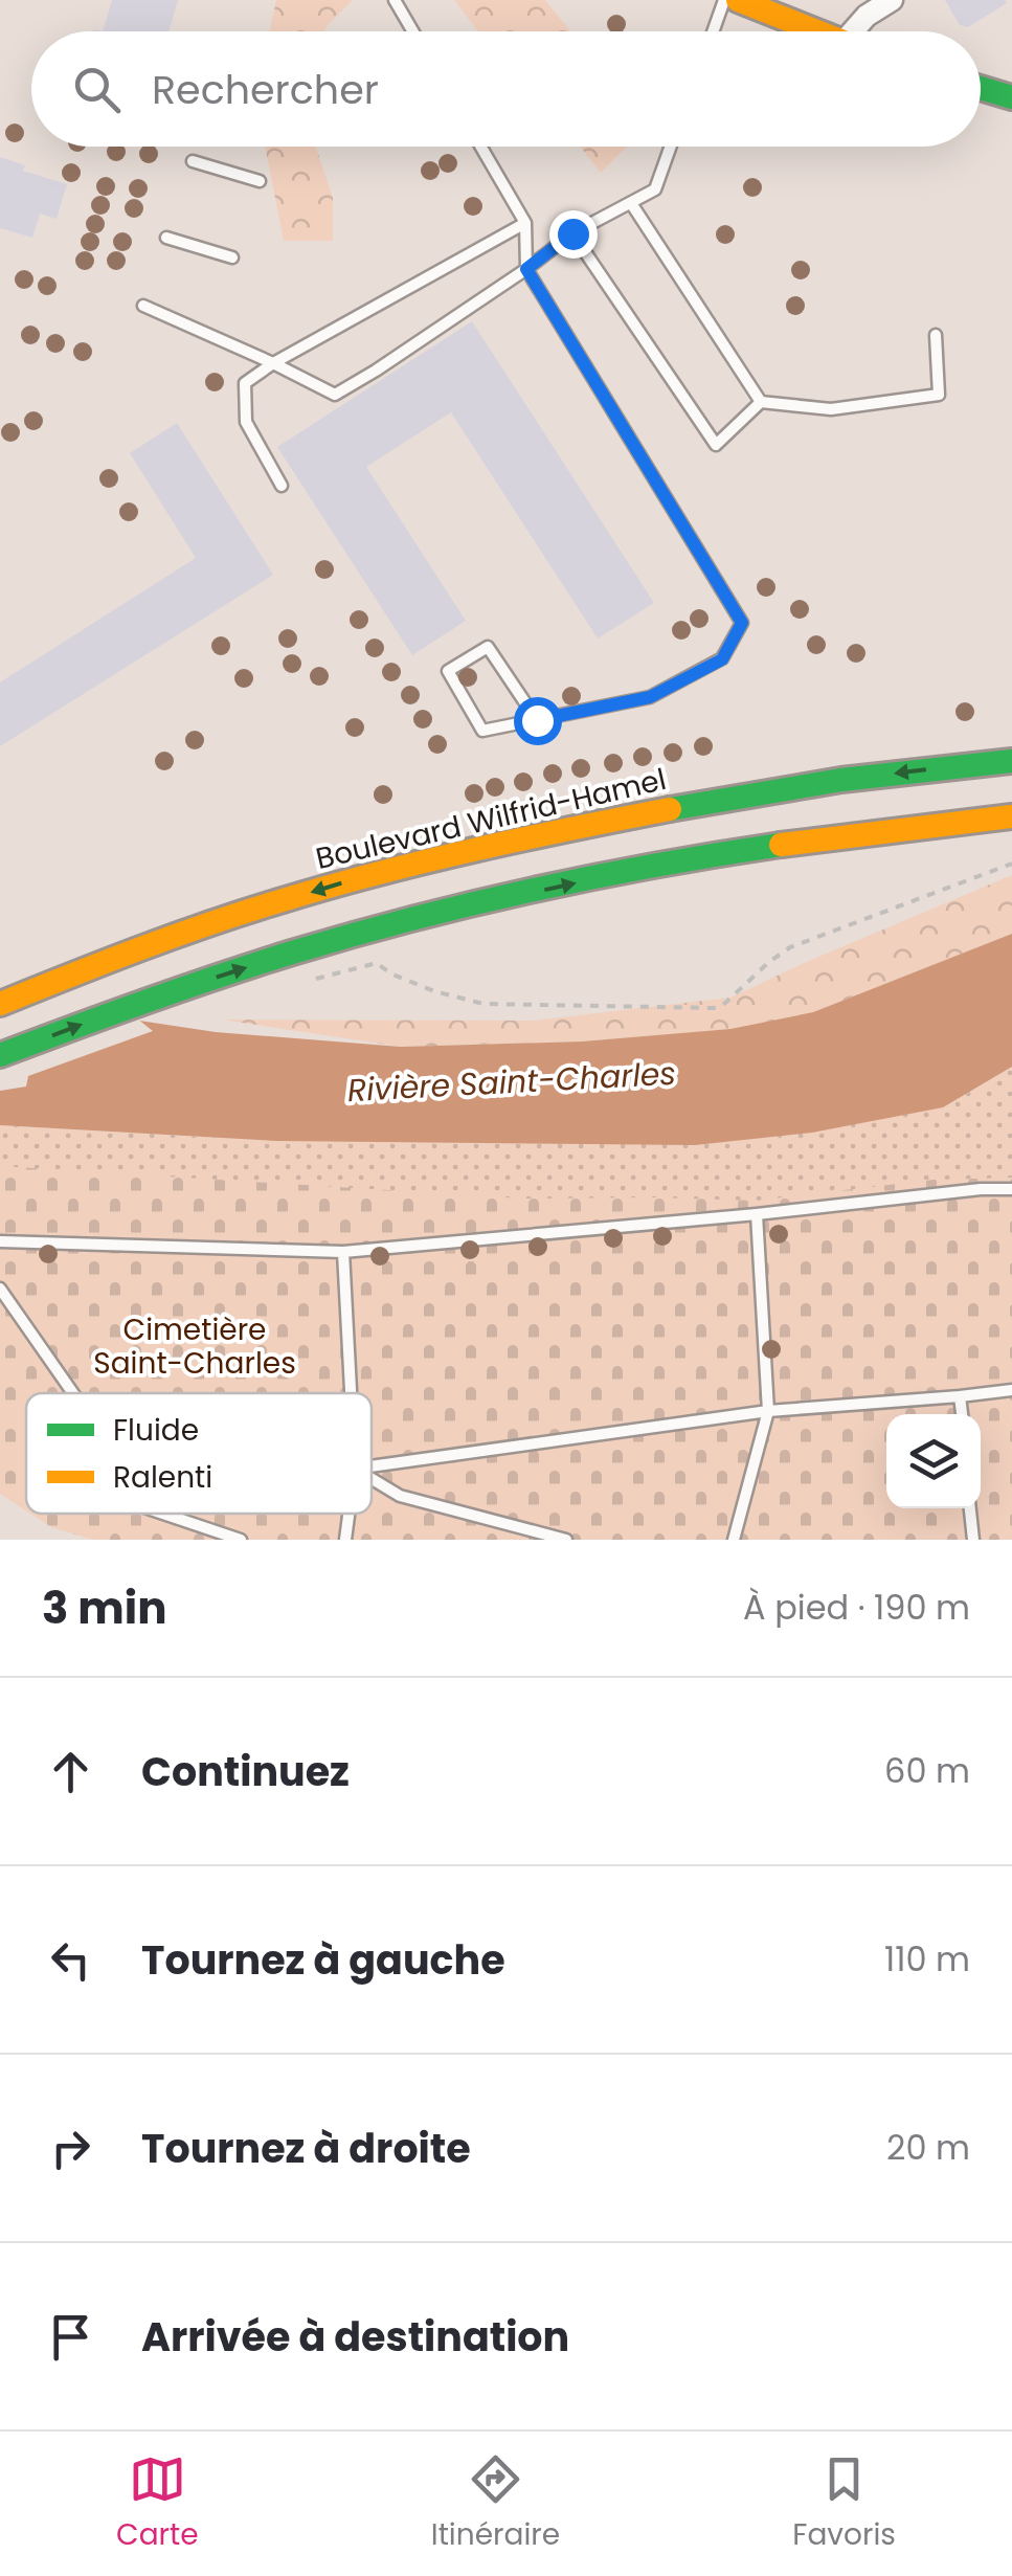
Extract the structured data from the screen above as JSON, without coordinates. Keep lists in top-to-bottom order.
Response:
{
  "streets": {
    "main road": ["Boulevard Wilfrid-Hamel"]
  },
  "water": ["Rivière Saint-Charles"],
  "parks": ["Cimetière Saint-Charles"],
  "legend": ["Fluide", "Ralenti"],
  "page": {
    "search": "Rechercher",
    "heading": ["3 min", "À pied · 190 m"],
    "list": [
      ["Continuez", "60 m"],
      ["Tournez à gauche", "110 m"],
      ["Tournez à droite", "20 m"],
      "Arrivée à destination"
    ],
    "nav": ["Carte", "Itinéraire", "Favoris"]
  }
}
